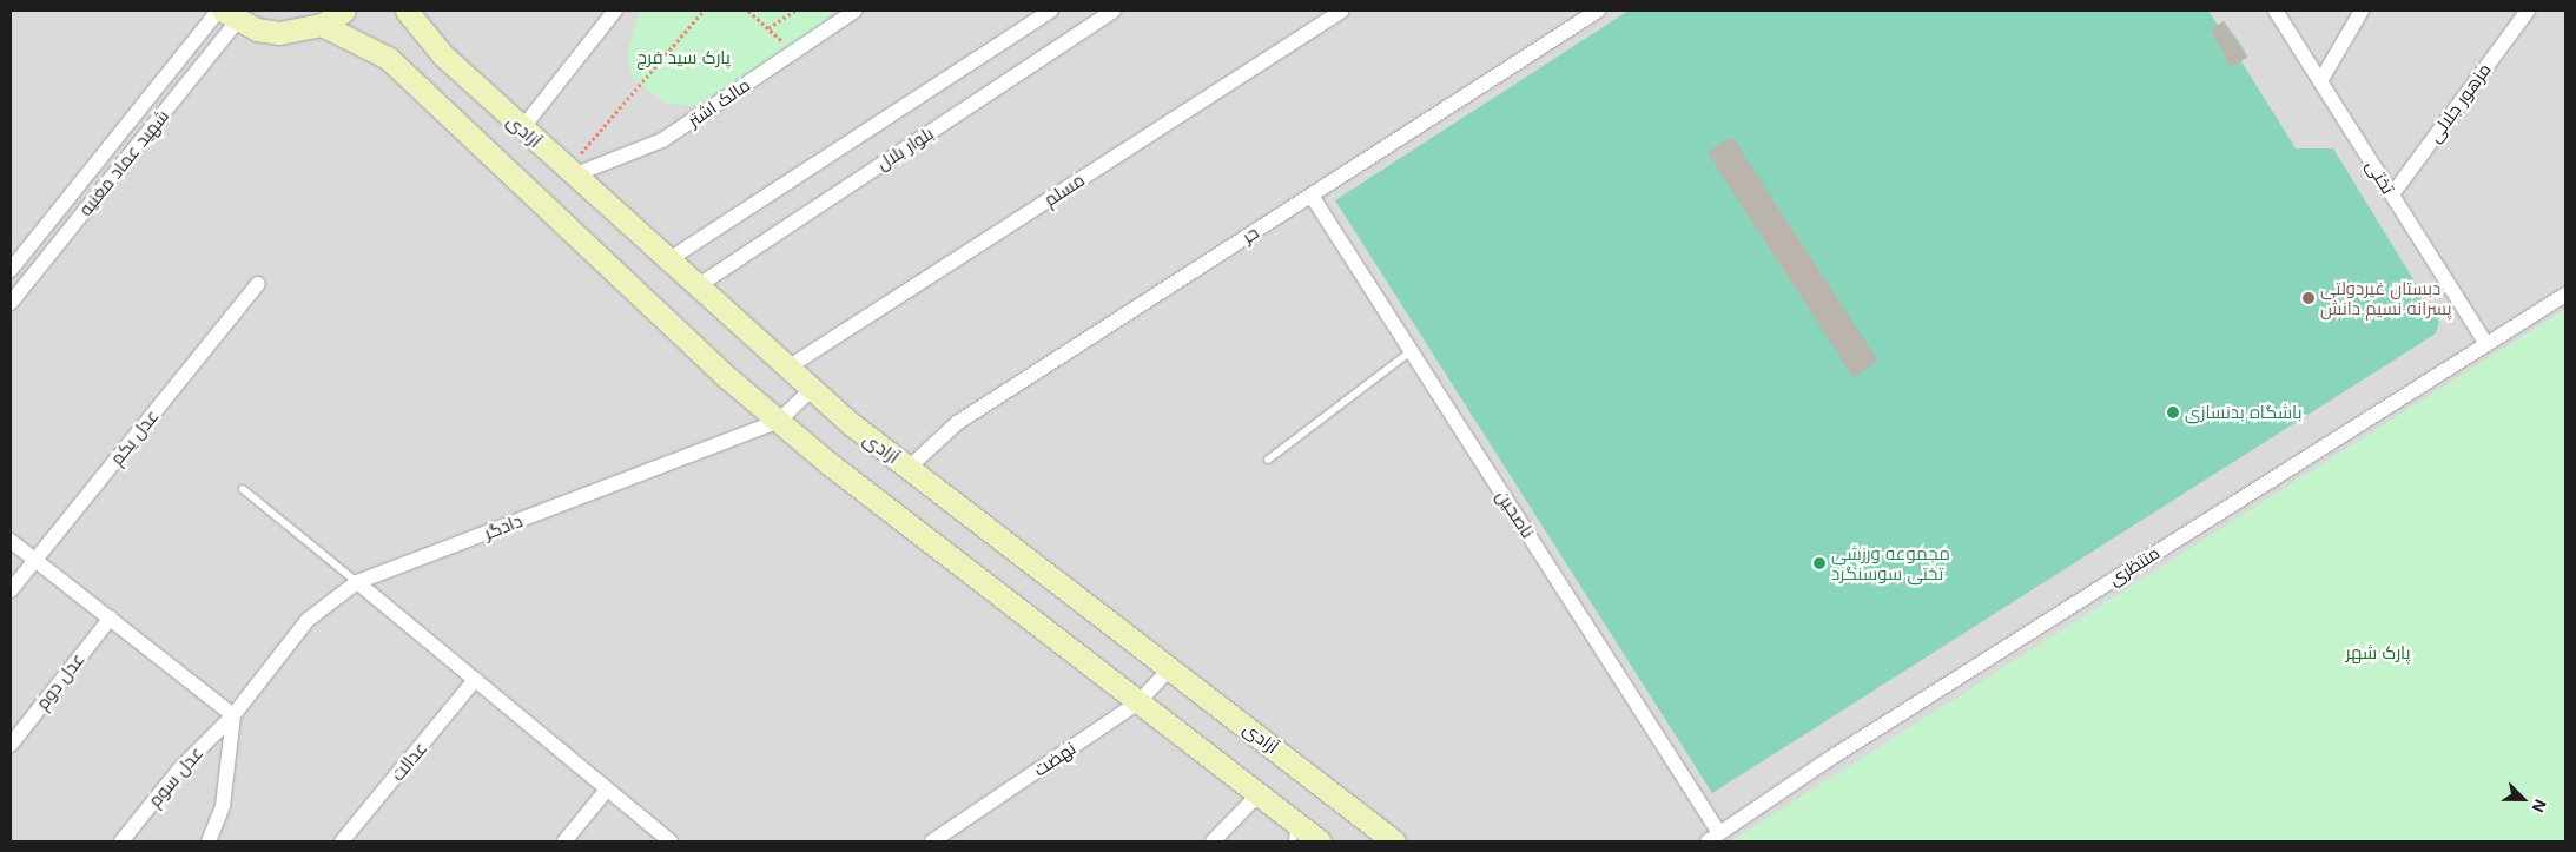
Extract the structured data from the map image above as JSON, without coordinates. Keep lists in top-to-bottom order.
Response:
{
  "streets": {
    "main road": ["آزادی"],
    "street": [
      "مالک اشتر",
      "مزهور جلالی",
      "بلوار بلال",
      "شهید عماد مغنیه",
      "تختی",
      "مسلم",
      "حر",
      "عدل یکم",
      "ناصحین",
      "دادگر",
      "منتظری",
      "عدل دوم",
      "نهضت",
      "عدالت",
      "عدل سوم"
    ]
  },
  "crossings": [
    ["مالک اشتر", "آزادی"],
    ["مزهور جلالی", "تختی"],
    ["آزادی", "بلوار بلال"],
    ["آزادی", "مسلم"],
    ["آزادی", "حر"],
    ["آزادی", "دادگر"],
    ["آزادی", "نهضت"],
    ["تختی", "منتظری"],
    ["حر", "ناصحین"],
    ["ناصحین", "منتظری"],
    ["دادگر", "عدل سوم"]
  ],
  "parks": ["پارک سید فرج", "پارک شهر"],
  "places": ["دبستان غیردولتی پسرانه نسیم دانش", "باشگاه بدنسازی", "مجموعه ورزشی تختی سوسنگرد"],
  "north": "bottom right"
}
